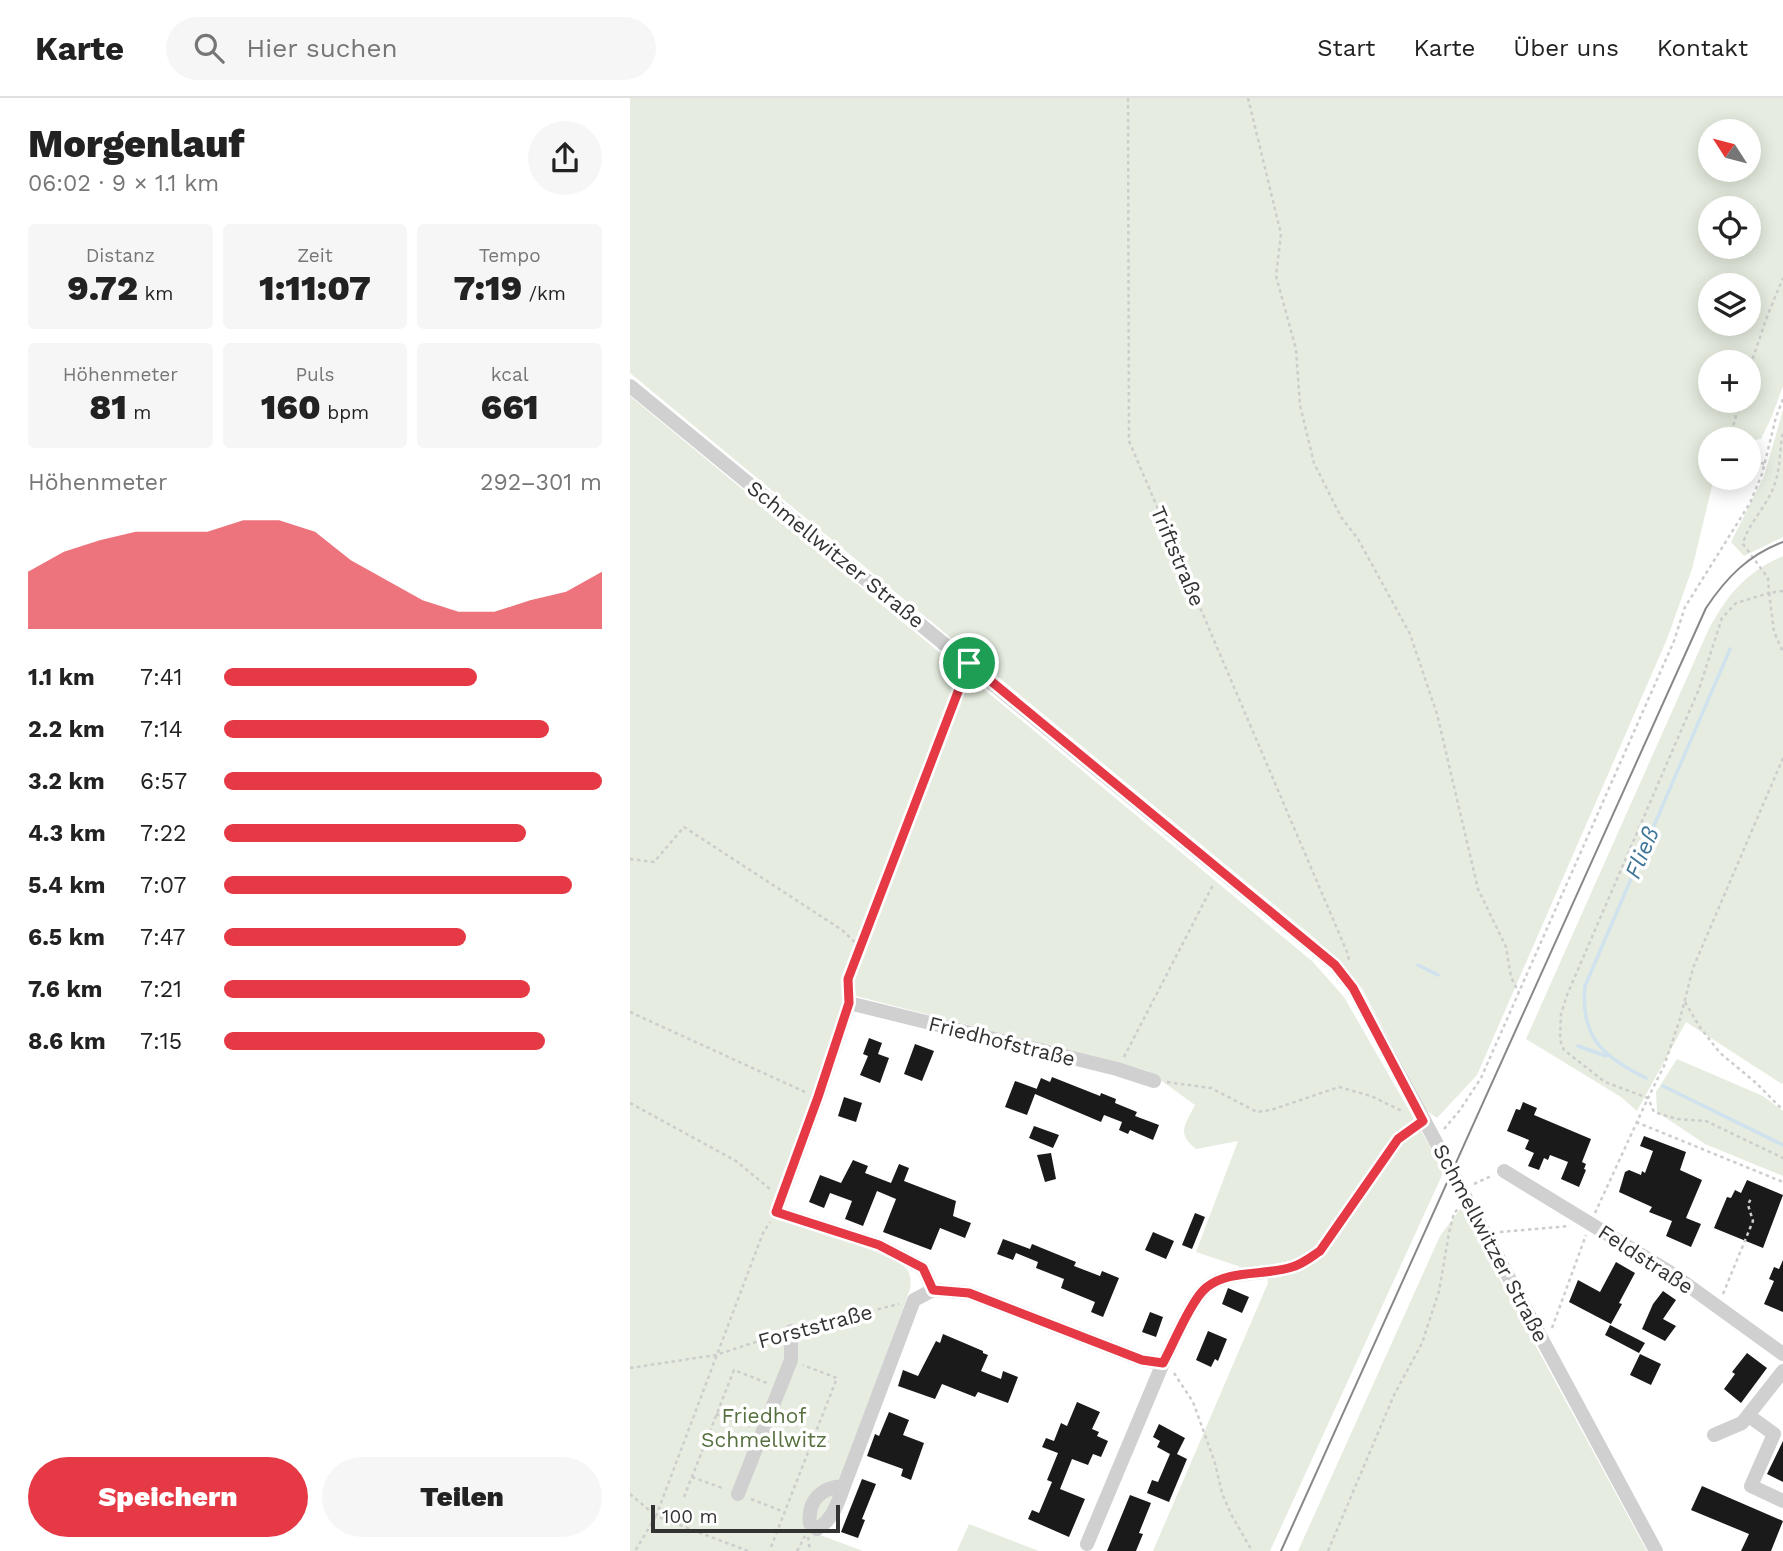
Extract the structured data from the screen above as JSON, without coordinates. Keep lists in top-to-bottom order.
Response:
{
  "streets": {
    "street": [
      "Schmellwitzer Straße",
      "Friedhofstraße",
      "Feldstraße",
      "Forststraße"
    ],
    "path": ["Triftstraße"]
  },
  "water": ["Fließ"],
  "parks": ["Friedhof Schmellwitz"],
  "scale_bar": "100 m",
  "north": "top left",
  "page": {
    "header": "Karte",
    "search": "Hier suchen",
    "nav": [
      "Start",
      "Karte",
      "Über uns",
      "Kontakt"
    ],
    "heading": ["Morgenlauf", "06:02 · 9 × 1.1 km"],
    "map_buttons": ["+", "−"],
    "stats": [
      ["Distanz", "9.72 km"],
      ["Zeit", "1:11:07"],
      ["Tempo", "7:19 /km"],
      ["Höhenmeter", "81 m"],
      ["Puls", "160 bpm"],
      ["kcal", "661"]
    ],
    "chart": ["Höhenmeter", "292–301 m"],
    "list": [
      {
        "name": "1.1 km",
        "note": "7:41"
      },
      {
        "name": "2.2 km",
        "note": "7:14"
      },
      {
        "name": "3.2 km",
        "note": "6:57"
      },
      {
        "name": "4.3 km",
        "note": "7:22"
      },
      {
        "name": "5.4 km",
        "note": "7:07"
      },
      {
        "name": "6.5 km",
        "note": "7:47"
      },
      {
        "name": "7.6 km",
        "note": "7:21"
      },
      {
        "name": "8.6 km",
        "note": "7:15"
      }
    ],
    "buttons": ["Speichern", "Teilen"],
    "scale": "100 m"
  }
}
